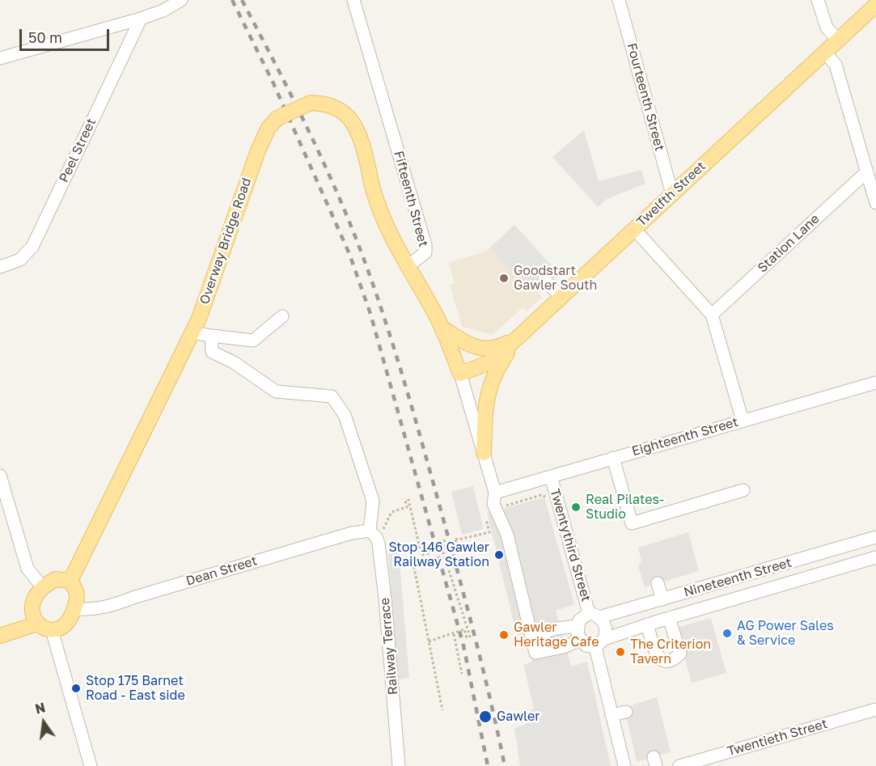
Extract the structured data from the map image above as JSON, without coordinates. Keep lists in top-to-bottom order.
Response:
{
  "streets": {
    "main road": ["Twelfth Street", "Overway Bridge Road"],
    "street": [
      "Fourteenth Street",
      "Peel Street",
      "Fifteenth Street",
      "Station Lane",
      "Eighteenth Street",
      "Twentythird Street",
      "Dean Street",
      "Nineteenth Street",
      "Railway Terrace",
      "Twentieth Street"
    ]
  },
  "crossings": [
    ["Fourteenth Street", "Twelfth Street"],
    ["Fifteenth Street", "Overway Bridge Road"],
    ["Overway Bridge Road", "Dean Street"],
    ["Eighteenth Street", "Twentythird Street"],
    ["Twentythird Street", "Nineteenth Street"],
    ["Dean Street", "Railway Terrace"]
  ],
  "places": [
    "Goodstart Gawler South",
    "Real Pilates- Studio",
    "Stop 146 Gawler Railway Station",
    "AG Power Sales & Service",
    "Gawler Heritage Cafe",
    "The Criterion Tavern",
    "Stop 175 Barnet Road - East side",
    "Gawler"
  ],
  "scale_bar": "50 m",
  "north": "top"
}
